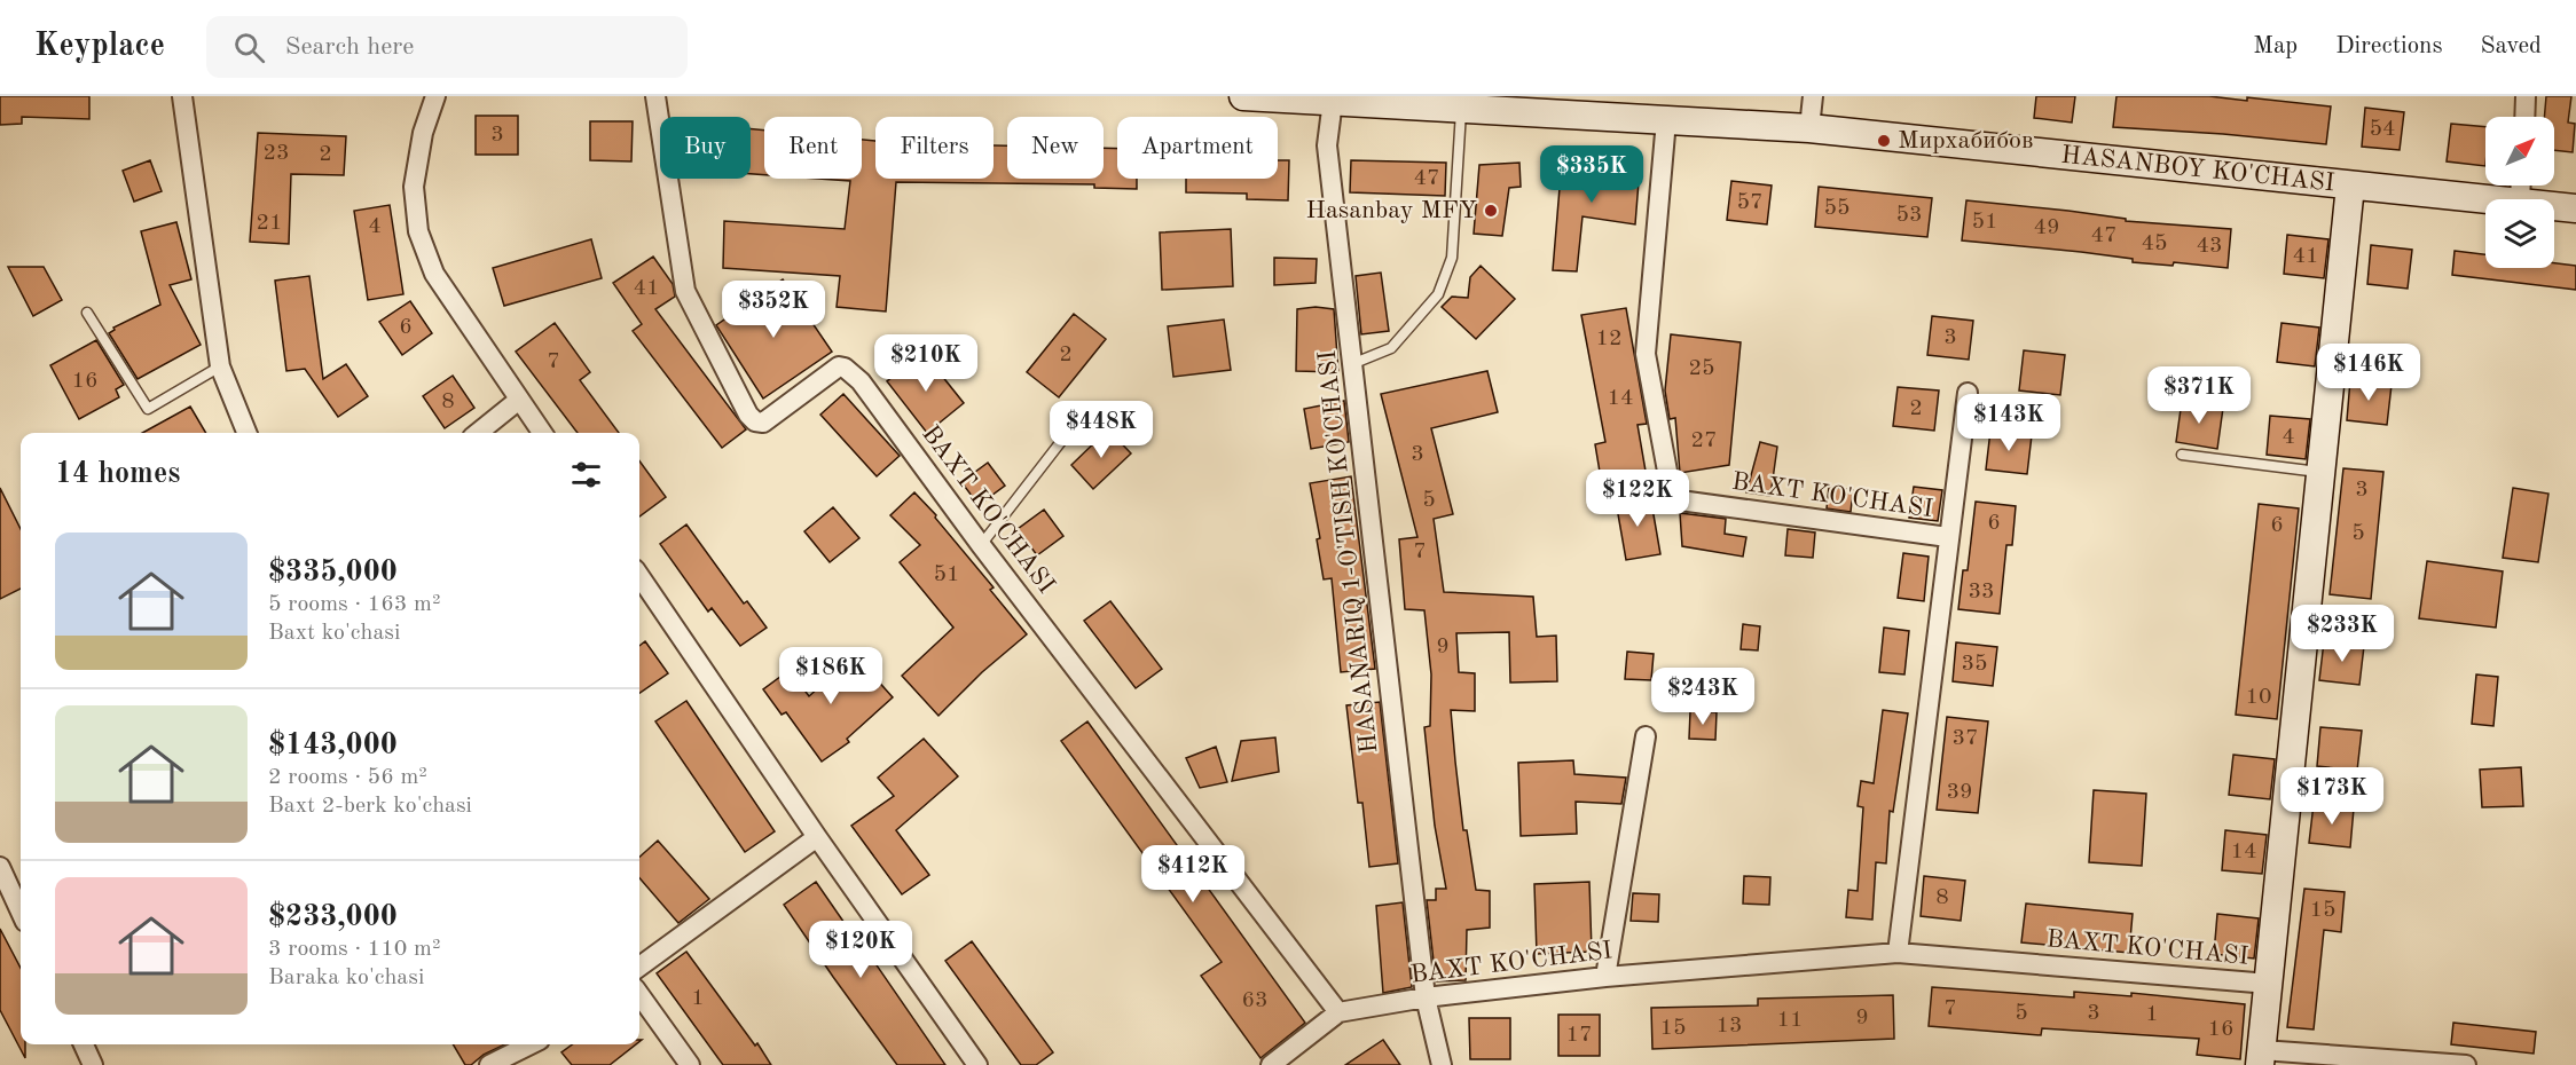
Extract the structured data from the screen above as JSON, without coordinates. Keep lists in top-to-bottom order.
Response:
{
  "streets": {
    "street": ["HASANBOY KO'CHASI", "BAXT KO'CHASI", "HASANARIQ 1-O'TISH KO'CHASI"]
  },
  "crossings": [
    ["HASANBOY KO'CHASI", "BAXT KO'CHASI"],
    ["HASANBOY KO'CHASI", "HASANARIQ 1-O'TISH KO'CHASI"],
    ["BAXT KO'CHASI", "HASANARIQ 1-O'TISH KO'CHASI"]
  ],
  "places": ["Мирхабибов", "Hasanbay MFY"],
  "house_numbers": [
    "54",
    "3",
    "23",
    "2",
    "47",
    "57",
    "55",
    "53",
    "51",
    "21",
    "4",
    "49",
    "47",
    "45",
    "43",
    "41",
    "41",
    "6",
    "3",
    "12",
    "2",
    "7",
    "25",
    "16",
    "14",
    "8",
    "2",
    "4",
    "27",
    "3",
    "3",
    "5",
    "6",
    "6",
    "5",
    "7",
    "51",
    "33",
    "9",
    "35",
    "10",
    "37",
    "39",
    "14",
    "8",
    "15",
    "1",
    "63",
    "7",
    "5",
    "3",
    "1",
    "9",
    "11",
    "13",
    "15",
    "16",
    "17"
  ],
  "north": "top right",
  "page": {
    "header": "Keyplace",
    "search": "Search here",
    "nav": ["Map", "Directions", "Saved"],
    "chip": [
      "Buy",
      "Rent",
      "Filters",
      "New",
      "Apartment"
    ],
    "price": [
      "$335K",
      "$352K",
      "$210K",
      "$146K",
      "$371K",
      "$143K",
      "$448K",
      "$122K",
      "$233K",
      "$186K",
      "$243K",
      "$173K",
      "$412K",
      "$120K"
    ],
    "heading": "14 homes",
    "list": [
      {
        "name": "$335,000",
        "note": "5 rooms · 163 m² · Baxt ko'chasi"
      },
      {
        "name": "$143,000",
        "note": "2 rooms · 56 m² · Baxt 2-berk ko'chasi"
      },
      {
        "name": "$233,000",
        "note": "3 rooms · 110 m² · Baraka ko'chasi"
      }
    ]
  }
}
